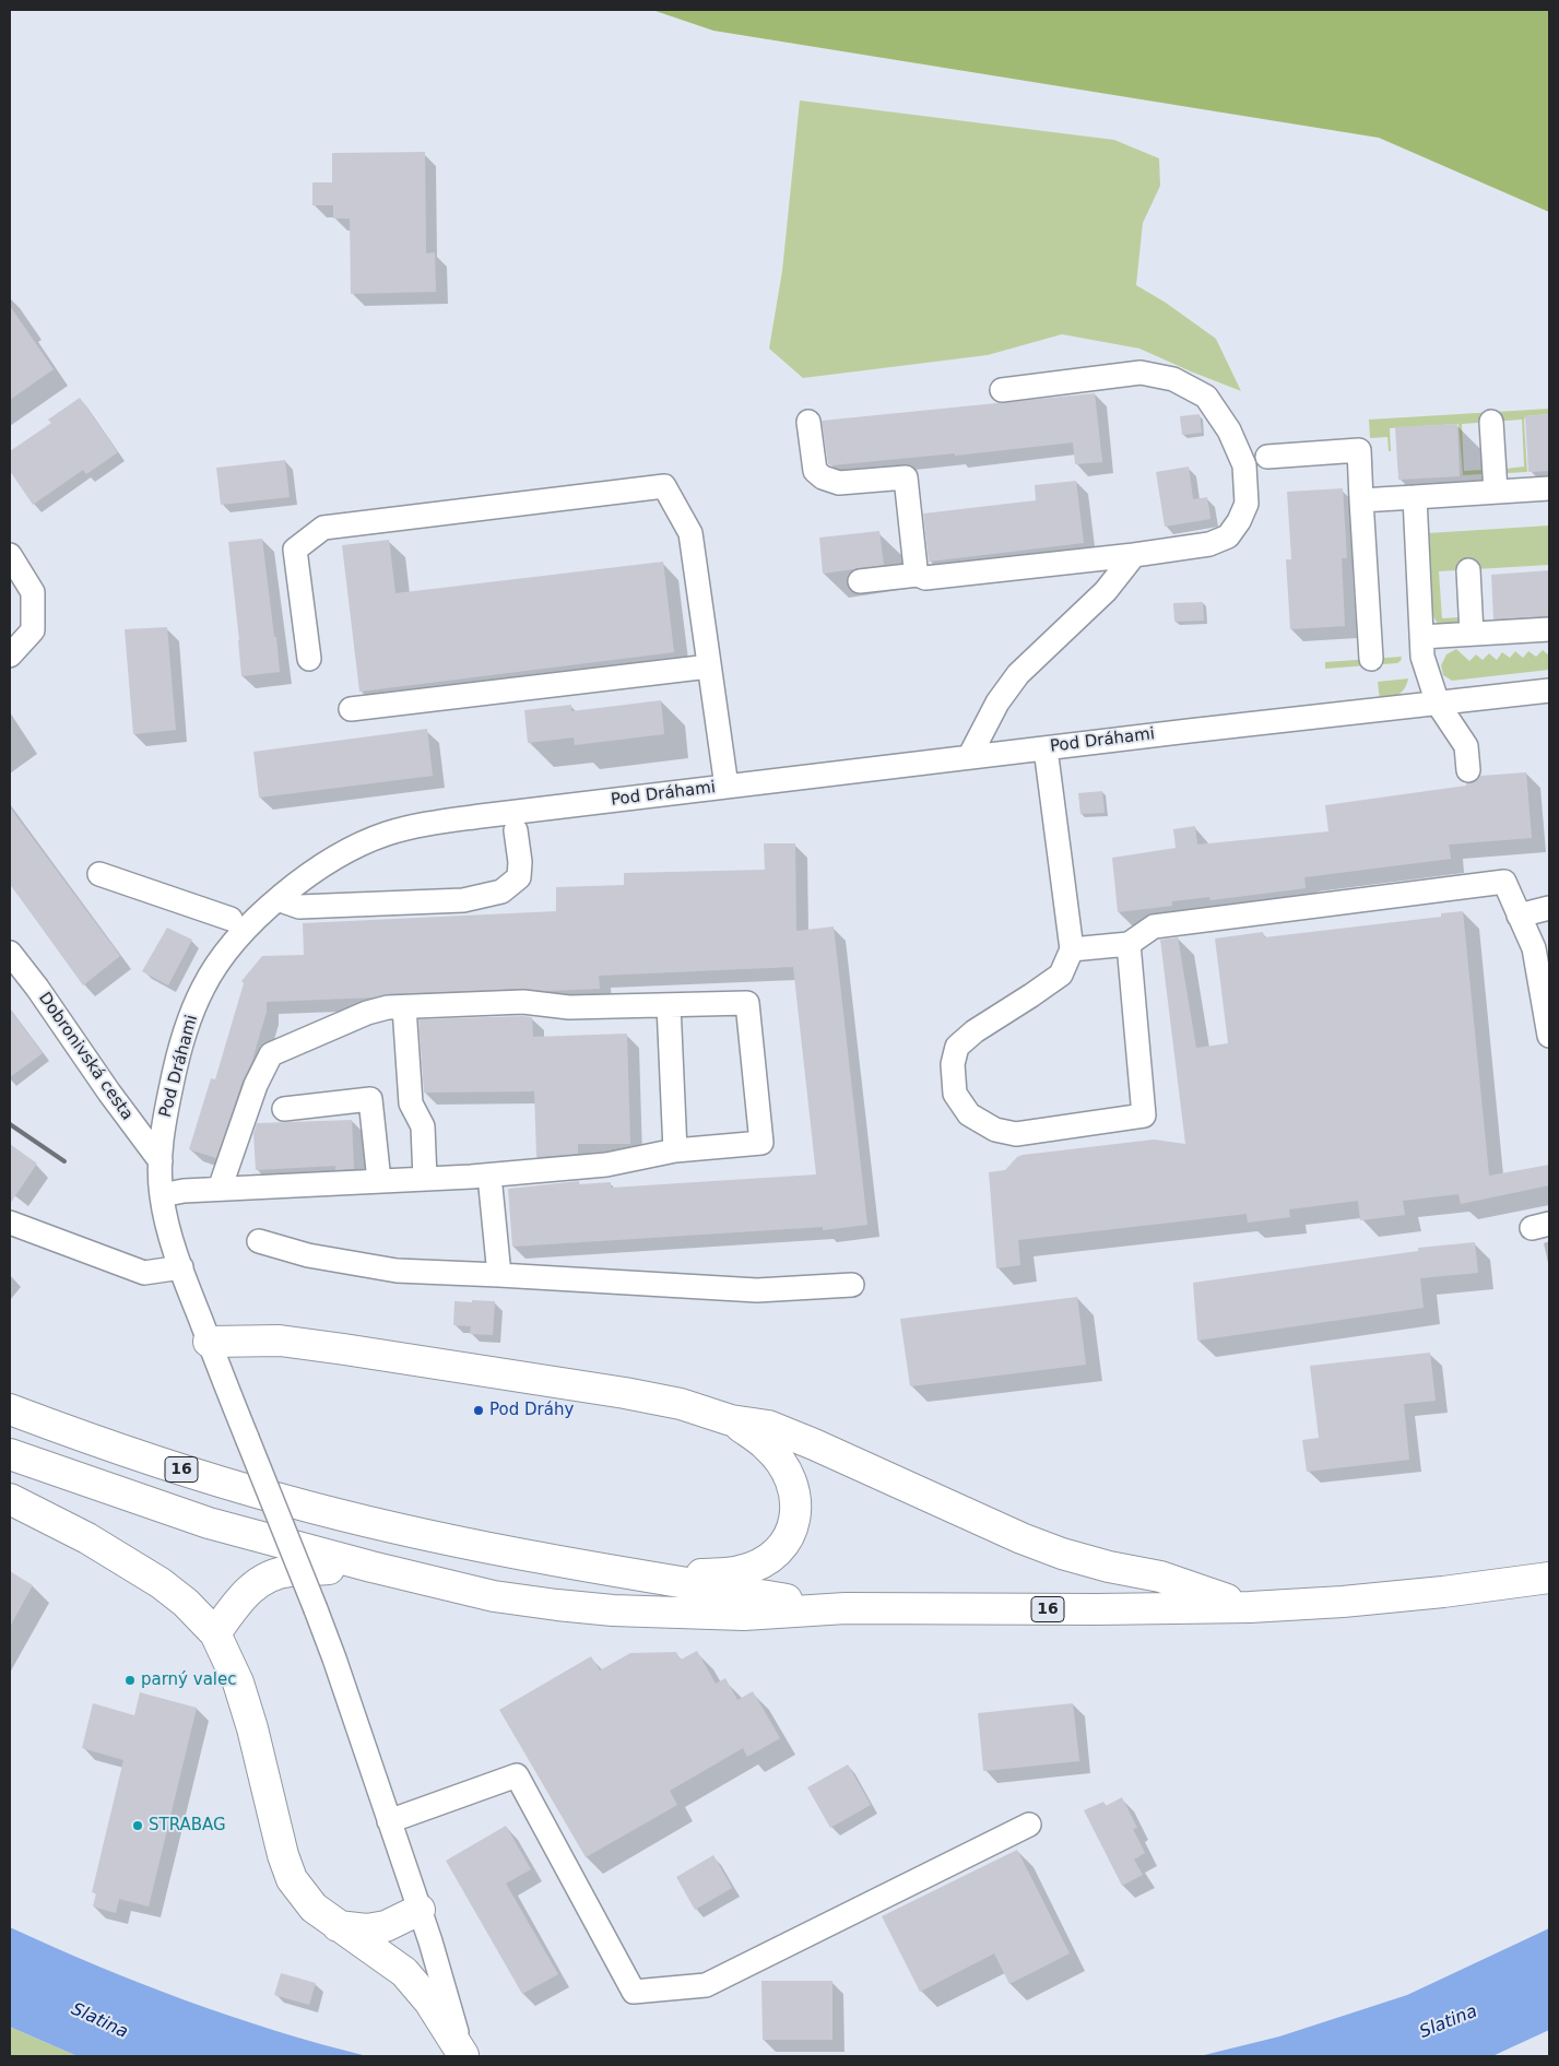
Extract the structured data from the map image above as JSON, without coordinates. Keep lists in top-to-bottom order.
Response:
{
  "streets": {
    "main road": ["16"],
    "street": ["Pod Dráhami", "Dobronivská cesta"]
  },
  "crossings": [
    ["Pod Dráhami", "Dobronivská cesta"]
  ],
  "water": ["Slatina"],
  "places": ["Pod Dráhy", "parný valec", "STRABAG"]
}
